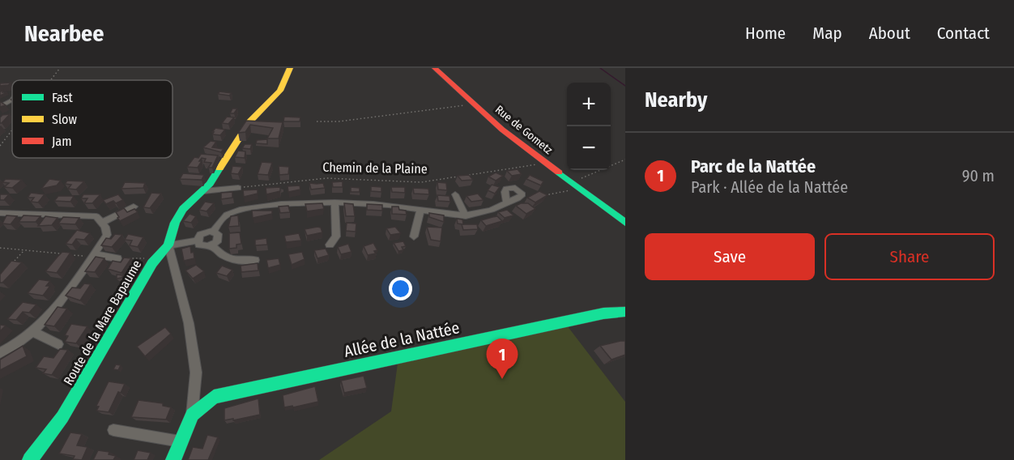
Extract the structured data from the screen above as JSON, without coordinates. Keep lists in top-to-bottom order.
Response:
{
  "streets": {
    "street": ["Rue de Gometz", "Route de la Mare Bapaume", "Allée de la Nattée"],
    "path": ["Chemin de la Plaine"]
  },
  "crossings": [
    ["Rue de Gometz", "Chemin de la Plaine"],
    ["Route de la Mare Bapaume", "Allée de la Nattée"]
  ],
  "legend": ["Fast", "Slow", "Jam"],
  "page": {
    "header": "Nearbee",
    "nav": [
      "Home",
      "Map",
      "About",
      "Contact"
    ],
    "heading": "Nearby",
    "map_buttons": ["+", "−"],
    "list": [
      {
        "mark": "1",
        "name": "Parc de la Nattée",
        "note": "Park · Allée de la Nattée",
        "value": "90 m"
      }
    ],
    "buttons": ["Save", "Share"],
    "pins": "1"
  }
}
